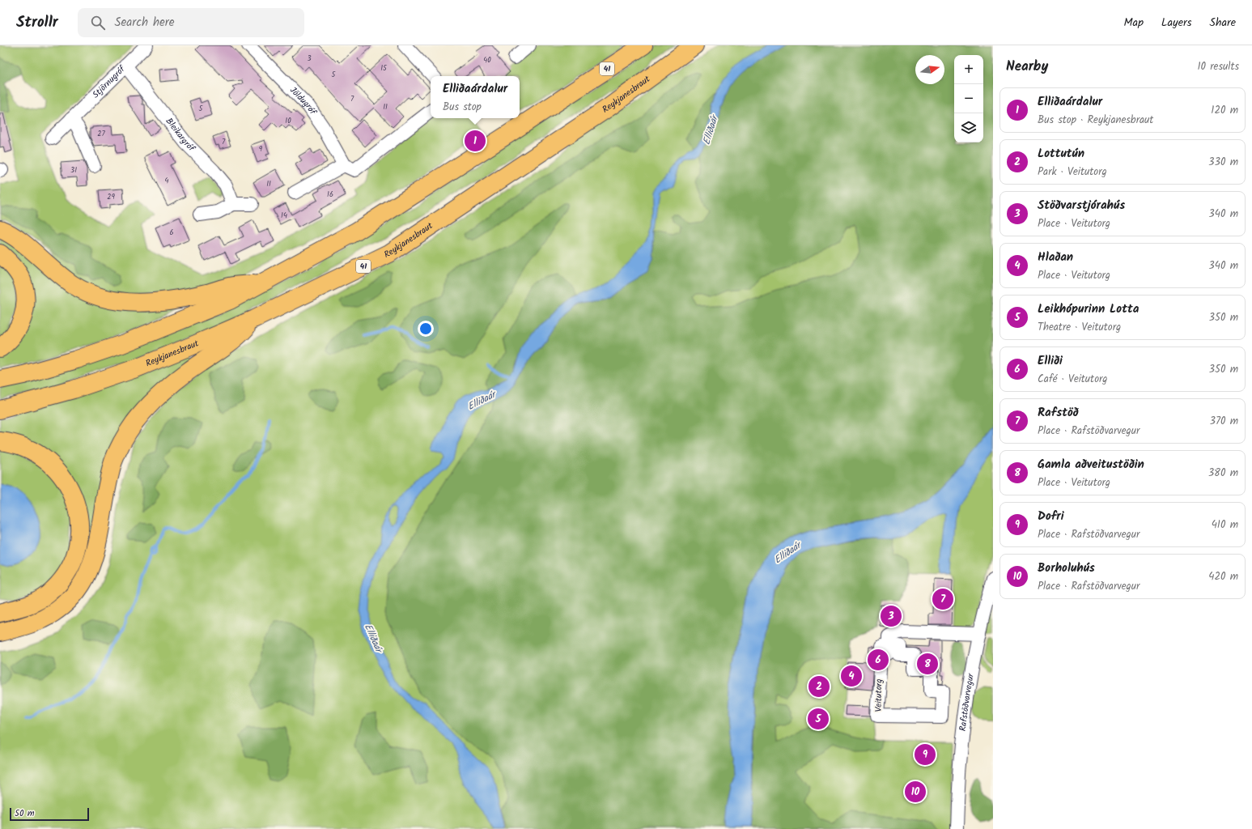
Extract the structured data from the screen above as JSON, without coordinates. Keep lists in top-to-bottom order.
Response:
{
  "streets": {
    "highway": ["41", "Reykjanesbraut"],
    "street": [
      "Stjörnugróf",
      "Jöldugróf",
      "Bleikargróf",
      "Veitutorg",
      "Rafstöðvarvegur"
    ]
  },
  "crossings": [
    ["Stjörnugróf", "Bleikargróf"]
  ],
  "water": ["Elliðaár"],
  "house_numbers": [
    "3",
    "40",
    "15",
    "5",
    "7",
    "11",
    "5",
    "10",
    "27",
    "7",
    "9",
    "31",
    "4",
    "11",
    "16",
    "29",
    "14",
    "6"
  ],
  "scale_bar": "50 m",
  "north": "right",
  "page": {
    "header": "Strollr",
    "search": "Search here",
    "nav": ["Map", "Layers", "Share"],
    "heading": ["Nearby", "10 results"],
    "map_buttons": ["+", "−"],
    "popup": ["Elliðaárdalur", "Bus stop"],
    "list": [
      {
        "mark": "1",
        "name": "Elliðaárdalur",
        "note": "Bus stop · Reykjanesbraut",
        "value": "120 m"
      },
      {
        "mark": "2",
        "name": "Lottutún",
        "note": "Park · Veitutorg",
        "value": "330 m"
      },
      {
        "mark": "3",
        "name": "Stöðvarstjórahús",
        "note": "Place · Veitutorg",
        "value": "340 m"
      },
      {
        "mark": "4",
        "name": "Hlaðan",
        "note": "Place · Veitutorg",
        "value": "340 m"
      },
      {
        "mark": "5",
        "name": "Leikhópurinn Lotta",
        "note": "Theatre · Veitutorg",
        "value": "350 m"
      },
      {
        "mark": "6",
        "name": "Elliði",
        "note": "Café · Veitutorg",
        "value": "350 m"
      },
      {
        "mark": "7",
        "name": "Rafstöð",
        "note": "Place · Rafstöðvarvegur",
        "value": "370 m"
      },
      {
        "mark": "8",
        "name": "Gamla aðveitustöðin",
        "note": "Place · Veitutorg",
        "value": "380 m"
      },
      {
        "mark": "9",
        "name": "Dofri",
        "note": "Place · Rafstöðvarvegur",
        "value": "410 m"
      },
      {
        "mark": "10",
        "name": "Borholuhús",
        "note": "Place · Rafstöðvarvegur",
        "value": "420 m"
      }
    ],
    "pins": [
      "1",
      "7",
      "3",
      "6",
      "8",
      "4",
      "2",
      "5",
      "9",
      "10"
    ],
    "scale": "50 m"
  }
}
